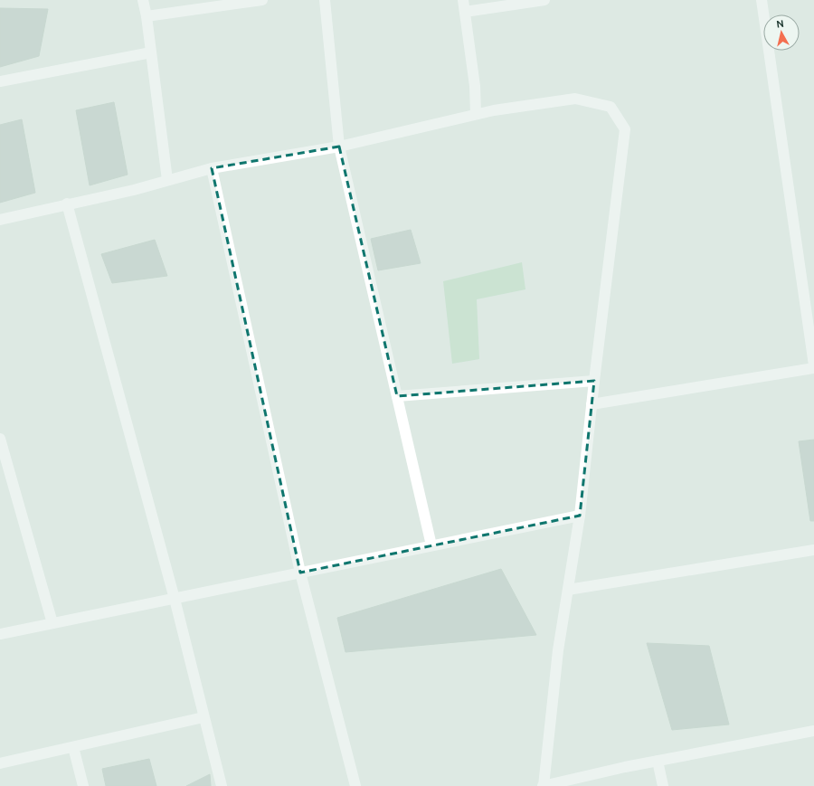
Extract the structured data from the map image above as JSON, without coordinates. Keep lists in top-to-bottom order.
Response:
{
  "north": "top"
}
